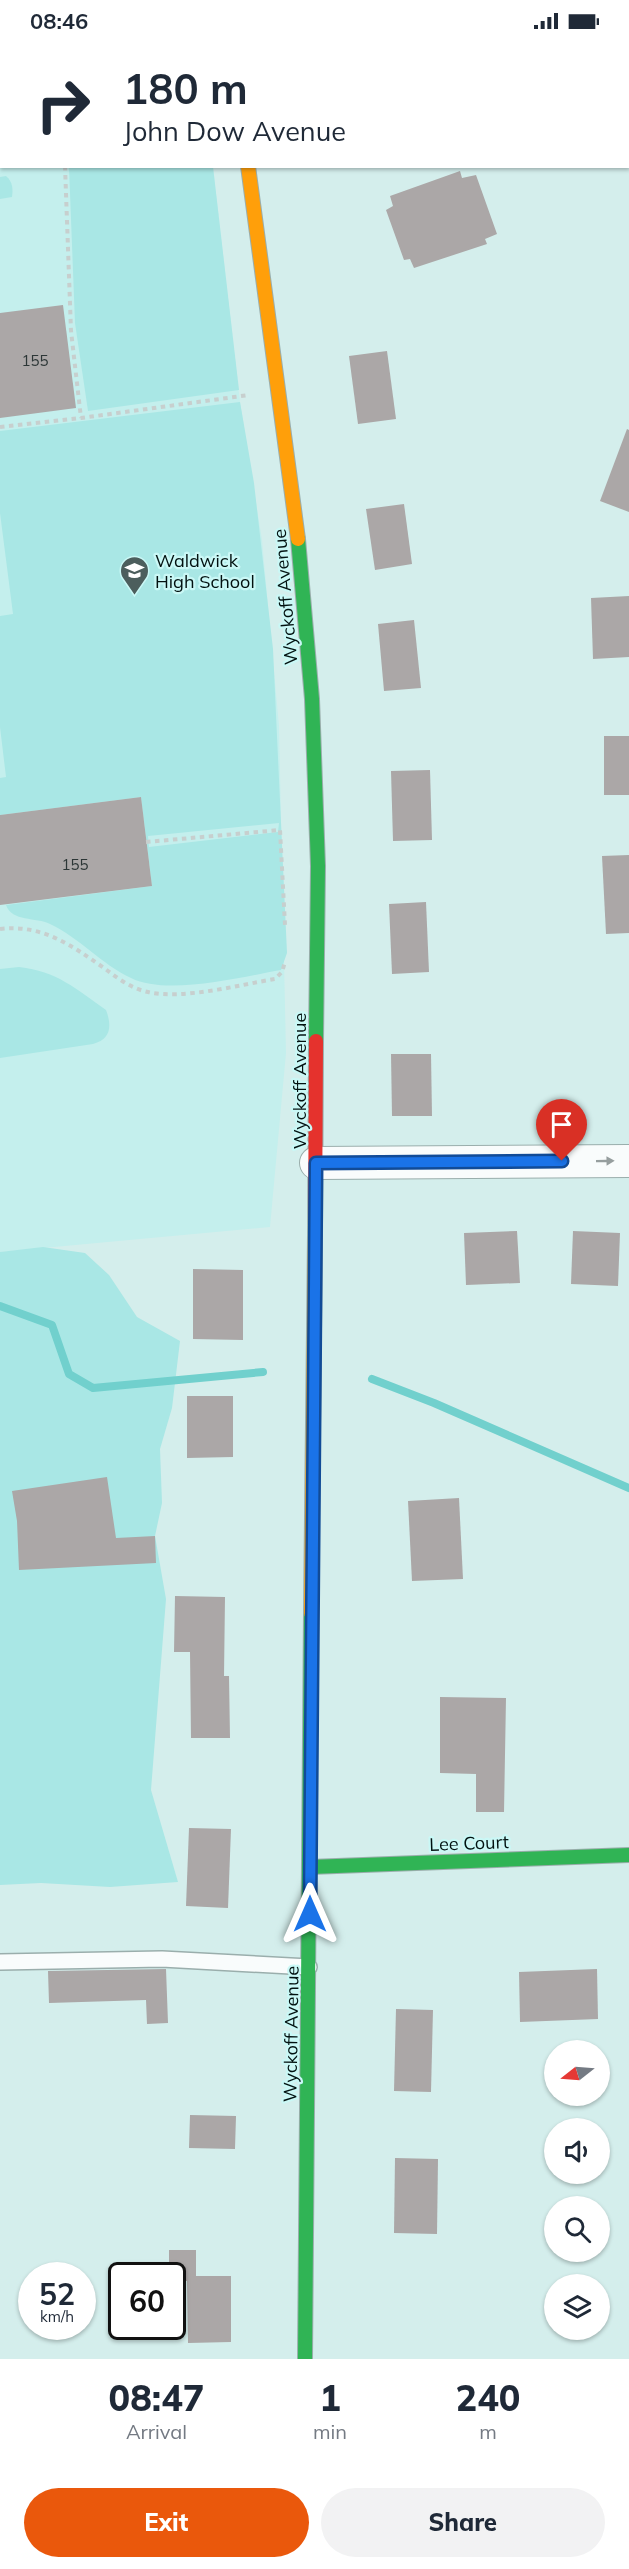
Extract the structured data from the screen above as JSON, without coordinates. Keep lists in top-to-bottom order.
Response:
{
  "streets": {
    "main road": ["Wyckoff Avenue", "Lee Court"]
  },
  "crossings": [
    ["Wyckoff Avenue", "Lee Court"]
  ],
  "places": {
    "school or university": ["Waldwick High School"]
  },
  "house_numbers": ["155", "155"],
  "north": "left",
  "page": {
    "status": "08:46",
    "turn": ["180 m", "John Dow Avenue"],
    "speed": "52 km/h",
    "limit": "60",
    "eta": [
      "08:47",
      "Arrival",
      "1",
      "min",
      "240",
      "m"
    ],
    "buttons": ["Exit", "Share"]
  }
}
